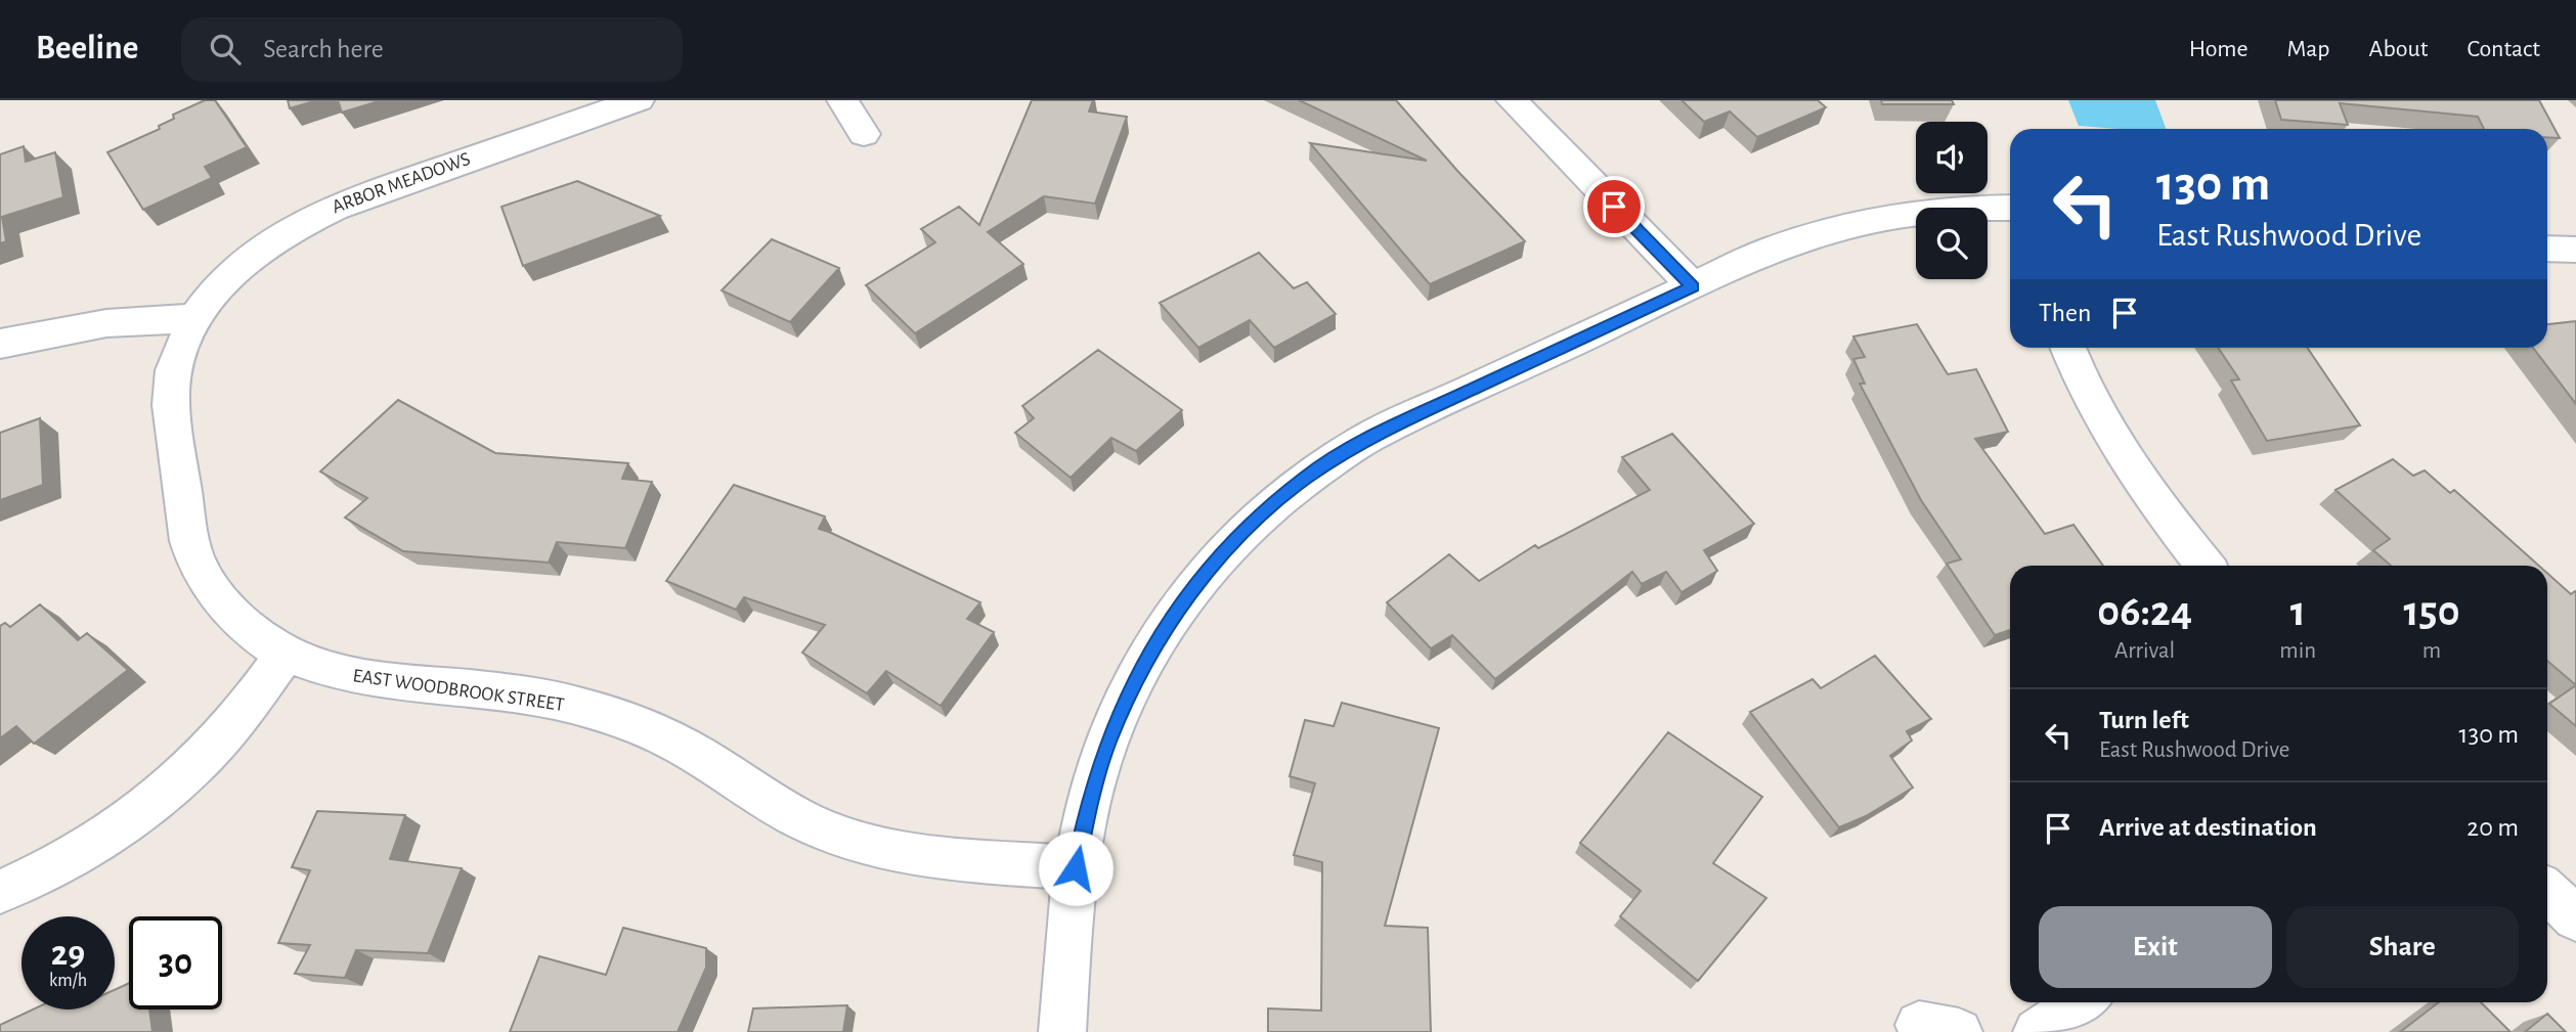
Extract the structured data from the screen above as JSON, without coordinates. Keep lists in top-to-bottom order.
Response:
{
  "streets": {
    "street": ["ARBOR MEADOWS", "EAST WOODBROOK STREET"]
  },
  "crossings": [
    ["ARBOR MEADOWS", "EAST WOODBROOK STREET"]
  ],
  "page": {
    "header": "Beeline",
    "search": "Search here",
    "nav": [
      "Home",
      "Map",
      "About",
      "Contact"
    ],
    "turn": ["130 m", "East Rushwood Drive"],
    "then": "Then",
    "eta": [
      "06:24",
      "Arrival",
      "1",
      "min",
      "150",
      "m"
    ],
    "list": [
      {
        "name": "Turn left",
        "note": "East Rushwood Drive",
        "value": "130 m"
      },
      {
        "name": "Arrive at destination",
        "value": "20 m"
      }
    ],
    "buttons": ["Exit", "Share"],
    "speed": "29 km/h",
    "limit": "30"
  }
}
